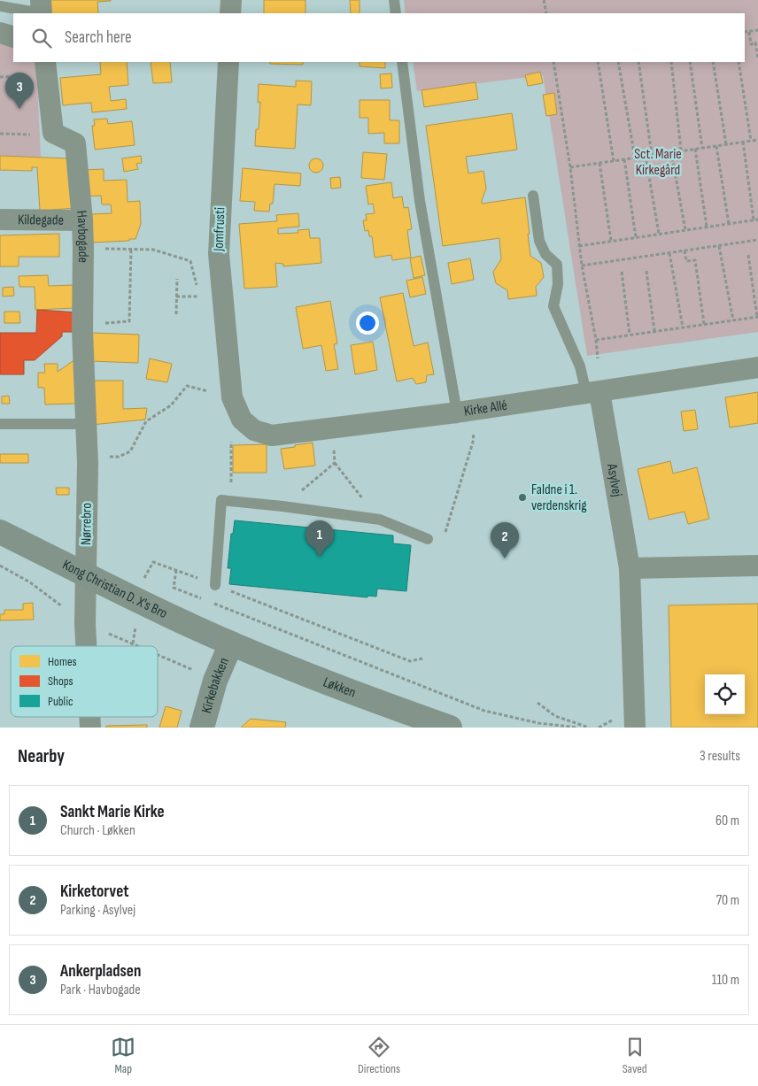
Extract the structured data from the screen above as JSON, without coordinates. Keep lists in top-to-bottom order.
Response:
{
  "streets": {
    "street": [
      "Kildegade",
      "Jomfrusti",
      "Havbogade",
      "Kirke Allé",
      "Asylvej",
      "Nørrebro",
      "Kong Christian D. X's Bro",
      "Kirkebakken",
      "Løkken"
    ]
  },
  "crossings": [
    ["Kildegade", "Havbogade"],
    ["Jomfrusti", "Kirke Allé"],
    ["Havbogade", "Nørrebro"],
    ["Kirke Allé", "Asylvej"],
    ["Kong Christian D. X's Bro", "Kirkebakken"],
    ["Kong Christian D. X's Bro", "Løkken"],
    ["Kirkebakken", "Løkken"]
  ],
  "parks": ["Sct. Marie Kirkegård"],
  "places": ["Faldne i 1. verdenskrig"],
  "legend": ["Homes", "Shops", "Public"],
  "page": {
    "search": "Search here",
    "pins": ["3", "1", "2"],
    "heading": ["Nearby", "3 results"],
    "list": [
      {
        "mark": "1",
        "name": "Sankt Marie Kirke",
        "note": "Church · Løkken",
        "value": "60 m"
      },
      {
        "mark": "2",
        "name": "Kirketorvet",
        "note": "Parking · Asylvej",
        "value": "70 m"
      },
      {
        "mark": "3",
        "name": "Ankerpladsen",
        "note": "Park · Havbogade",
        "value": "110 m"
      }
    ],
    "nav": ["Map", "Directions", "Saved"]
  }
}
